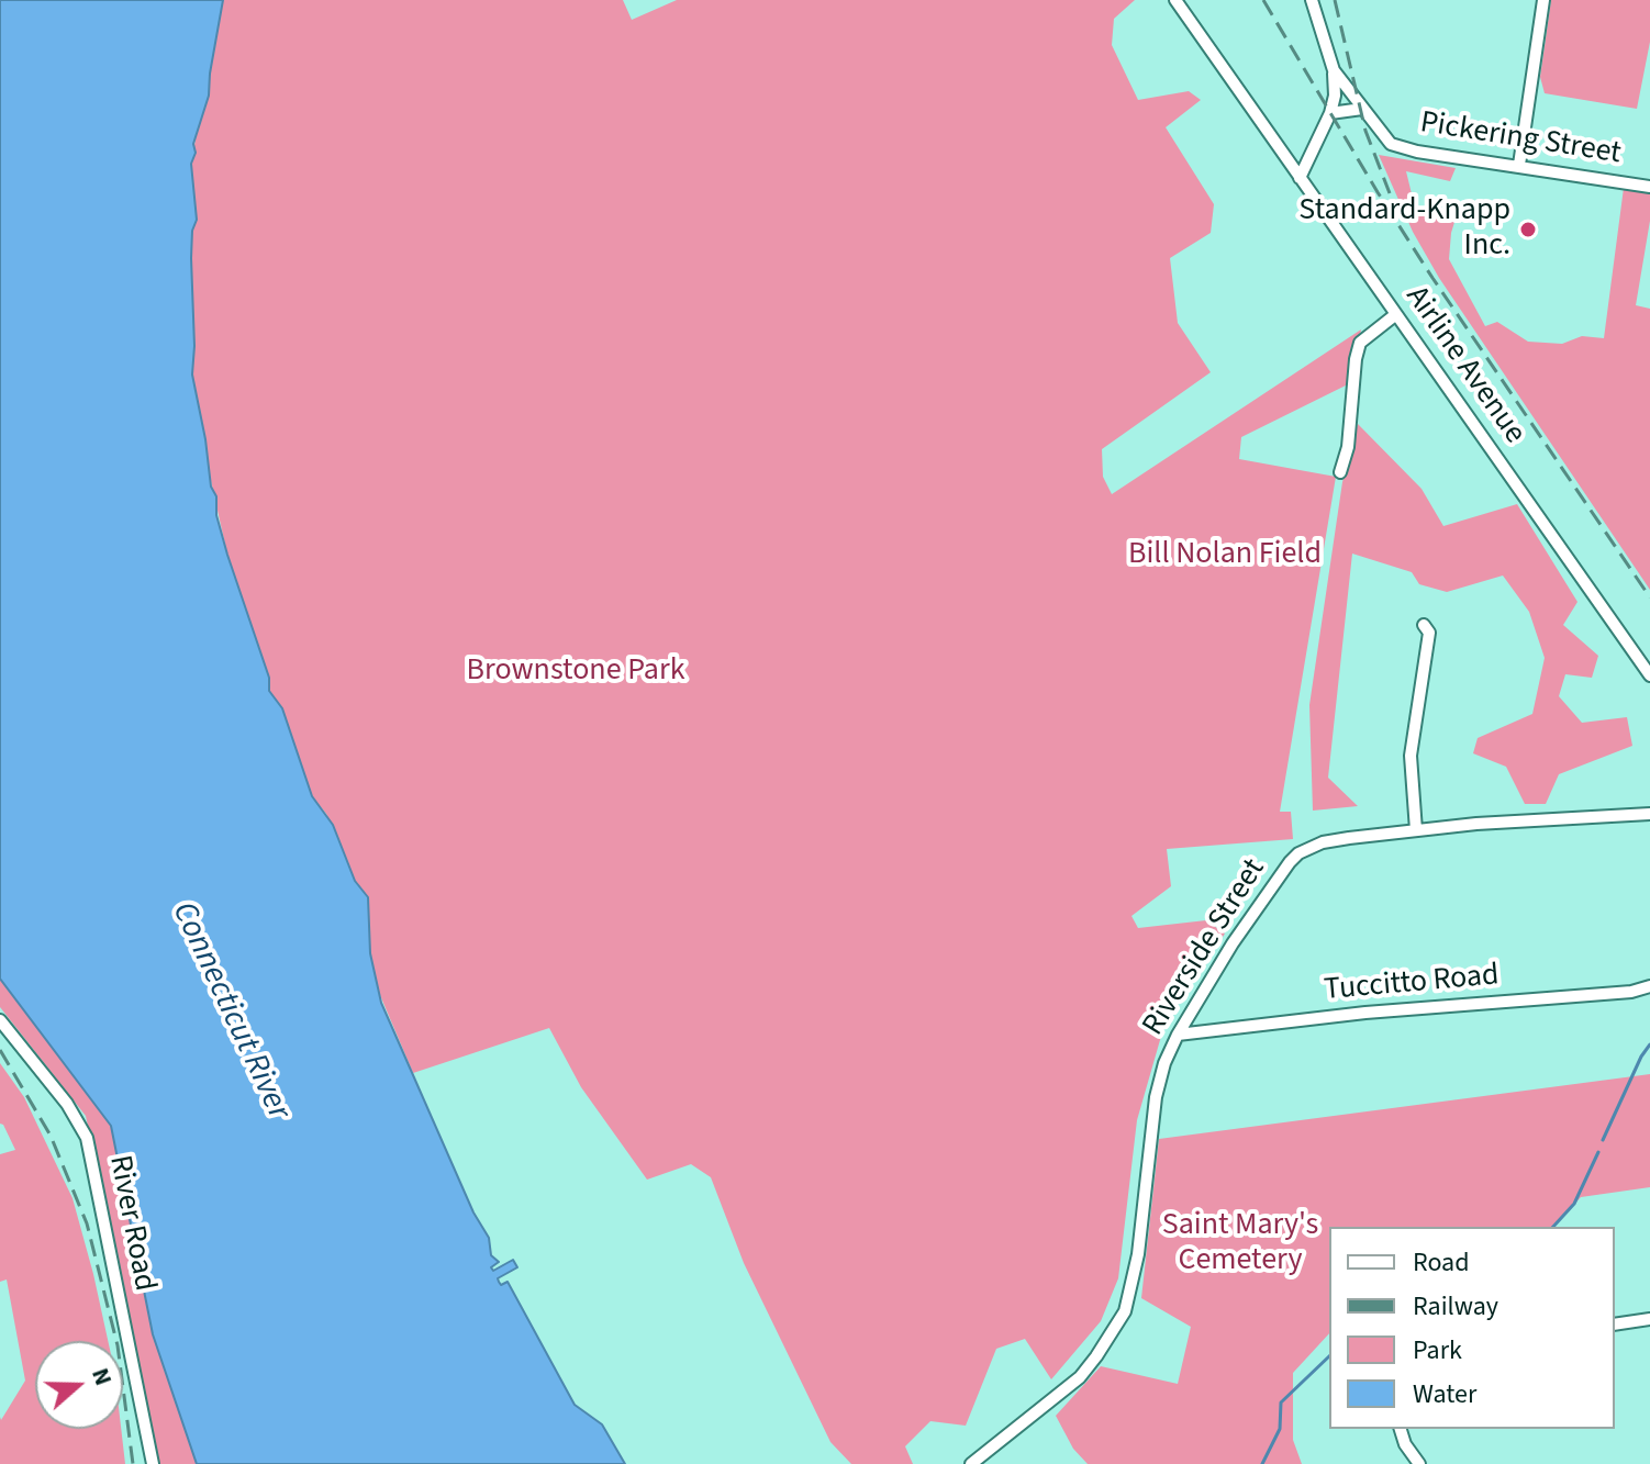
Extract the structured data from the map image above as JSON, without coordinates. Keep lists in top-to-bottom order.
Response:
{
  "streets": {
    "street": [
      "Pickering Street",
      "Airline Avenue",
      "Riverside Street",
      "Tuccitto Road",
      "River Road"
    ]
  },
  "crossings": [
    ["Riverside Street", "Tuccitto Road"]
  ],
  "water": ["Connecticut River"],
  "parks": ["Bill Nolan Field", "Brownstone Park", "Saint Mary's Cemetery"],
  "places": ["Standard-Knapp Inc."],
  "legend": [
    "Road",
    "Railway",
    "Park",
    "Water"
  ],
  "north": "right"
}
